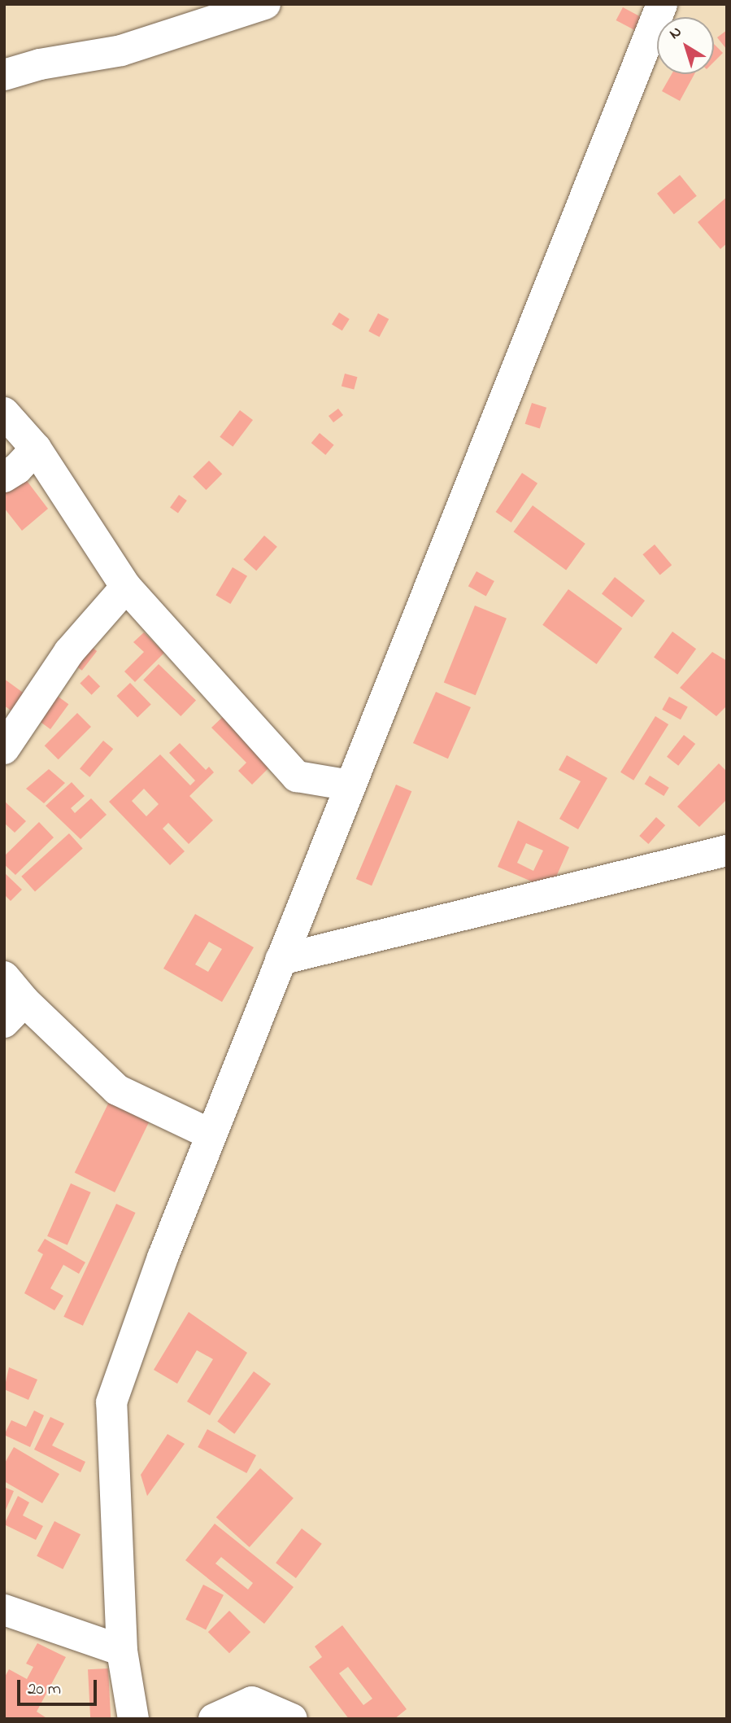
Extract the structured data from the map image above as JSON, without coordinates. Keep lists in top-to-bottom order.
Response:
{
  "scale_bar": "20 m",
  "north": "top left"
}
